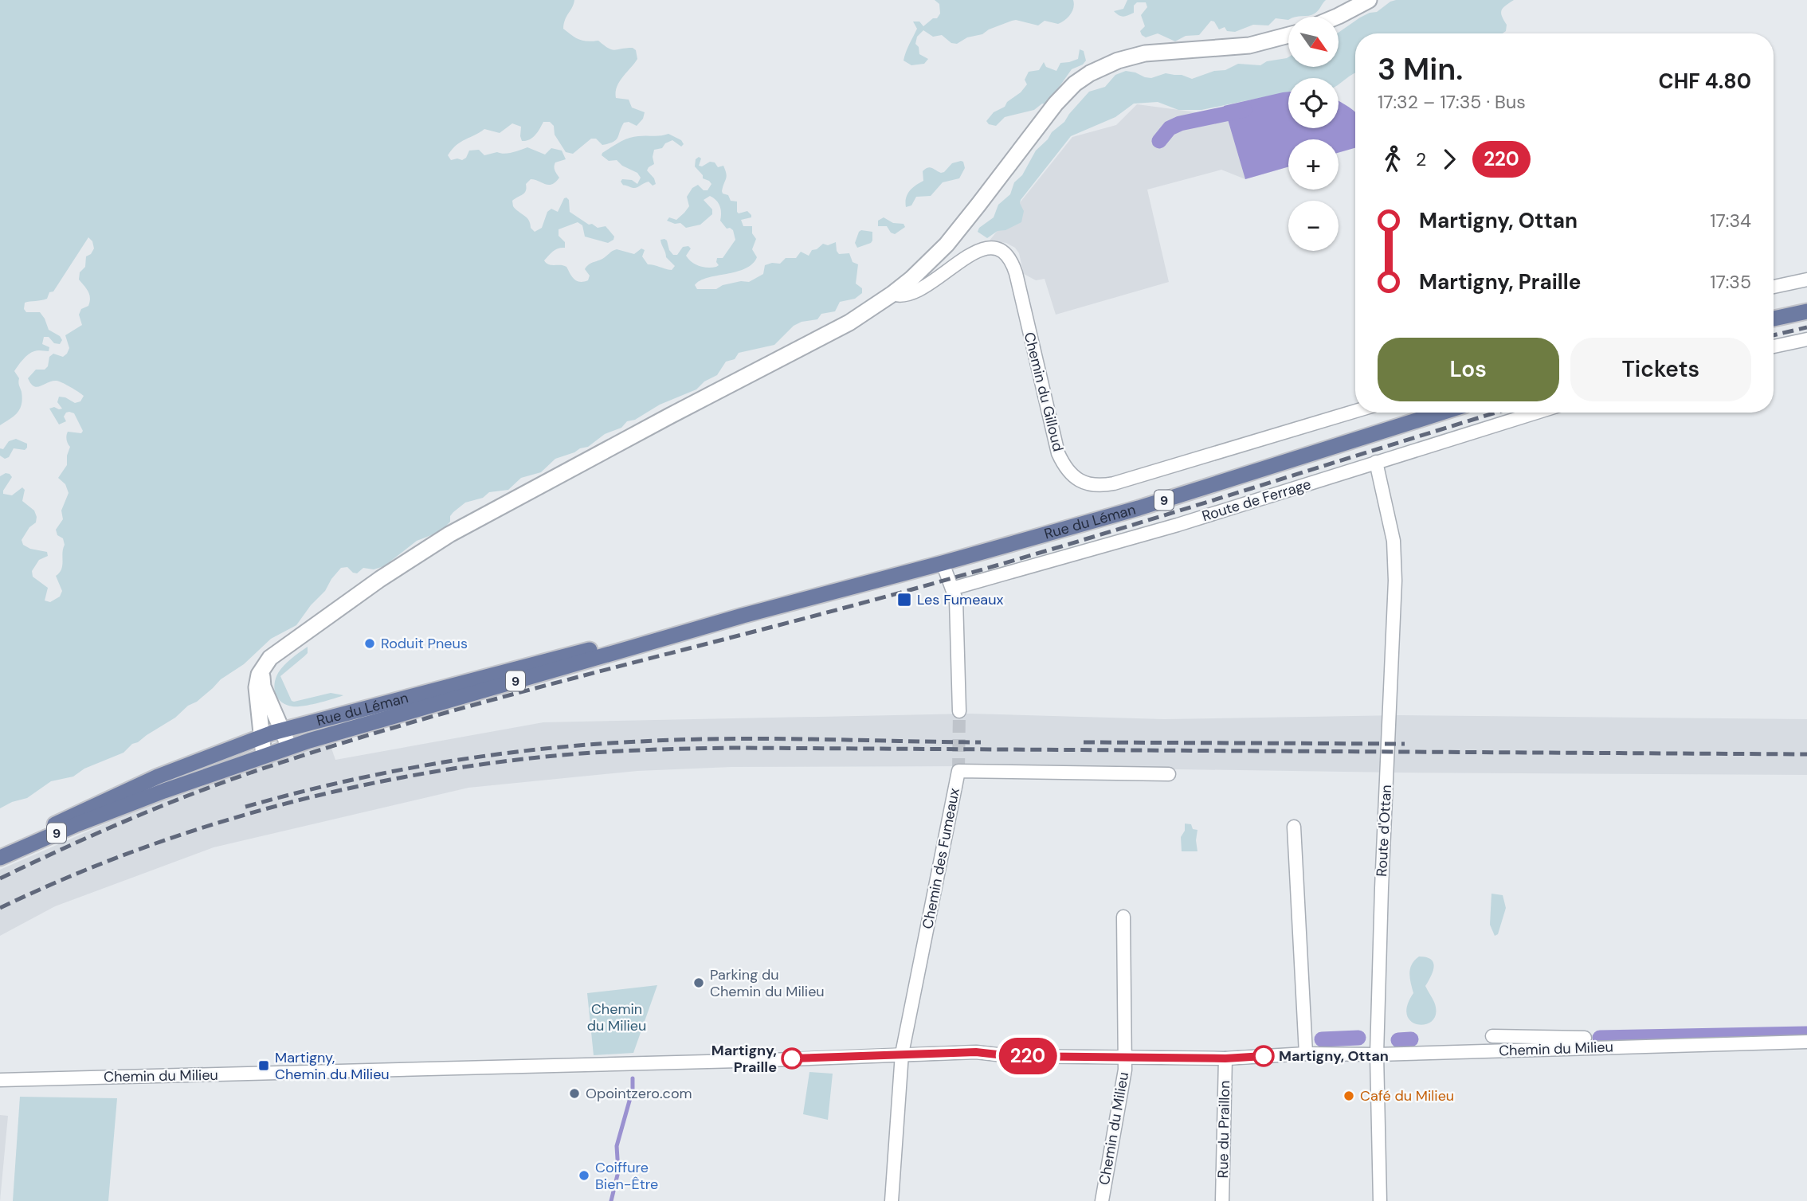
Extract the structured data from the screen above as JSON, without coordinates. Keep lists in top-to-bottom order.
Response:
{
  "streets": {
    "main road": ["9", "Rue du Léman"],
    "street": [
      "Chemin du Gilloud",
      "Route de Ferrage",
      "Route d'Ottan",
      "Chemin des Fumeaux",
      "Chemin du Milieu",
      "Rue du Praillon"
    ]
  },
  "crossings": [
    ["Route de Ferrage", "Route d'Ottan"],
    ["Route d'Ottan", "Chemin du Milieu"],
    ["Chemin des Fumeaux", "Chemin du Milieu"],
    ["Chemin du Milieu", "Rue du Praillon"]
  ],
  "parks": ["Chemin du Milieu"],
  "places": {
    "transit": ["Les Fumeaux", "Martigny, Chemin du Milieu"],
    "other": [
      "Roduit Pneus",
      "Parking du Chemin du Milieu",
      "Martigny, Ottan",
      "Martigny, Praille",
      "Opointzero.com",
      "Café du Milieu",
      "Coiffure Bien-Être"
    ]
  },
  "lines": ["bus line 220"],
  "north": "bottom right",
  "page": {
    "on_map": "220",
    "map_buttons": ["+", "−"],
    "heading": ["3 Min.", "17:32 – 17:35 · Bus", "CHF 4.80"],
    "legs": ["2", "220"],
    "list": [
      {
        "name": "Martigny, Ottan",
        "value": "17:34"
      },
      {
        "name": "Martigny, Praille",
        "value": "17:35"
      }
    ],
    "buttons": ["Los", "Tickets"]
  }
}
